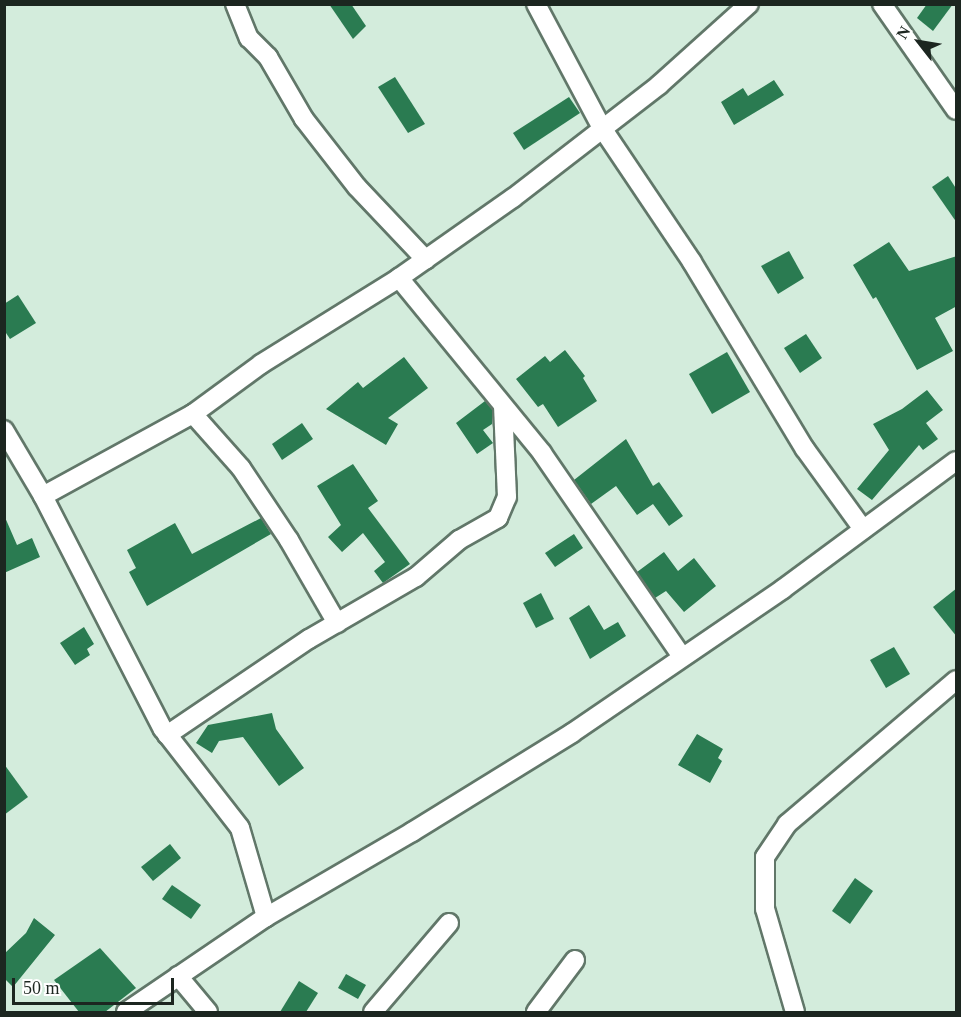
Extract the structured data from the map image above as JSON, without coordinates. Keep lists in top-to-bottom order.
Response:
{
  "scale_bar": "50 m",
  "north": "top left"
}
